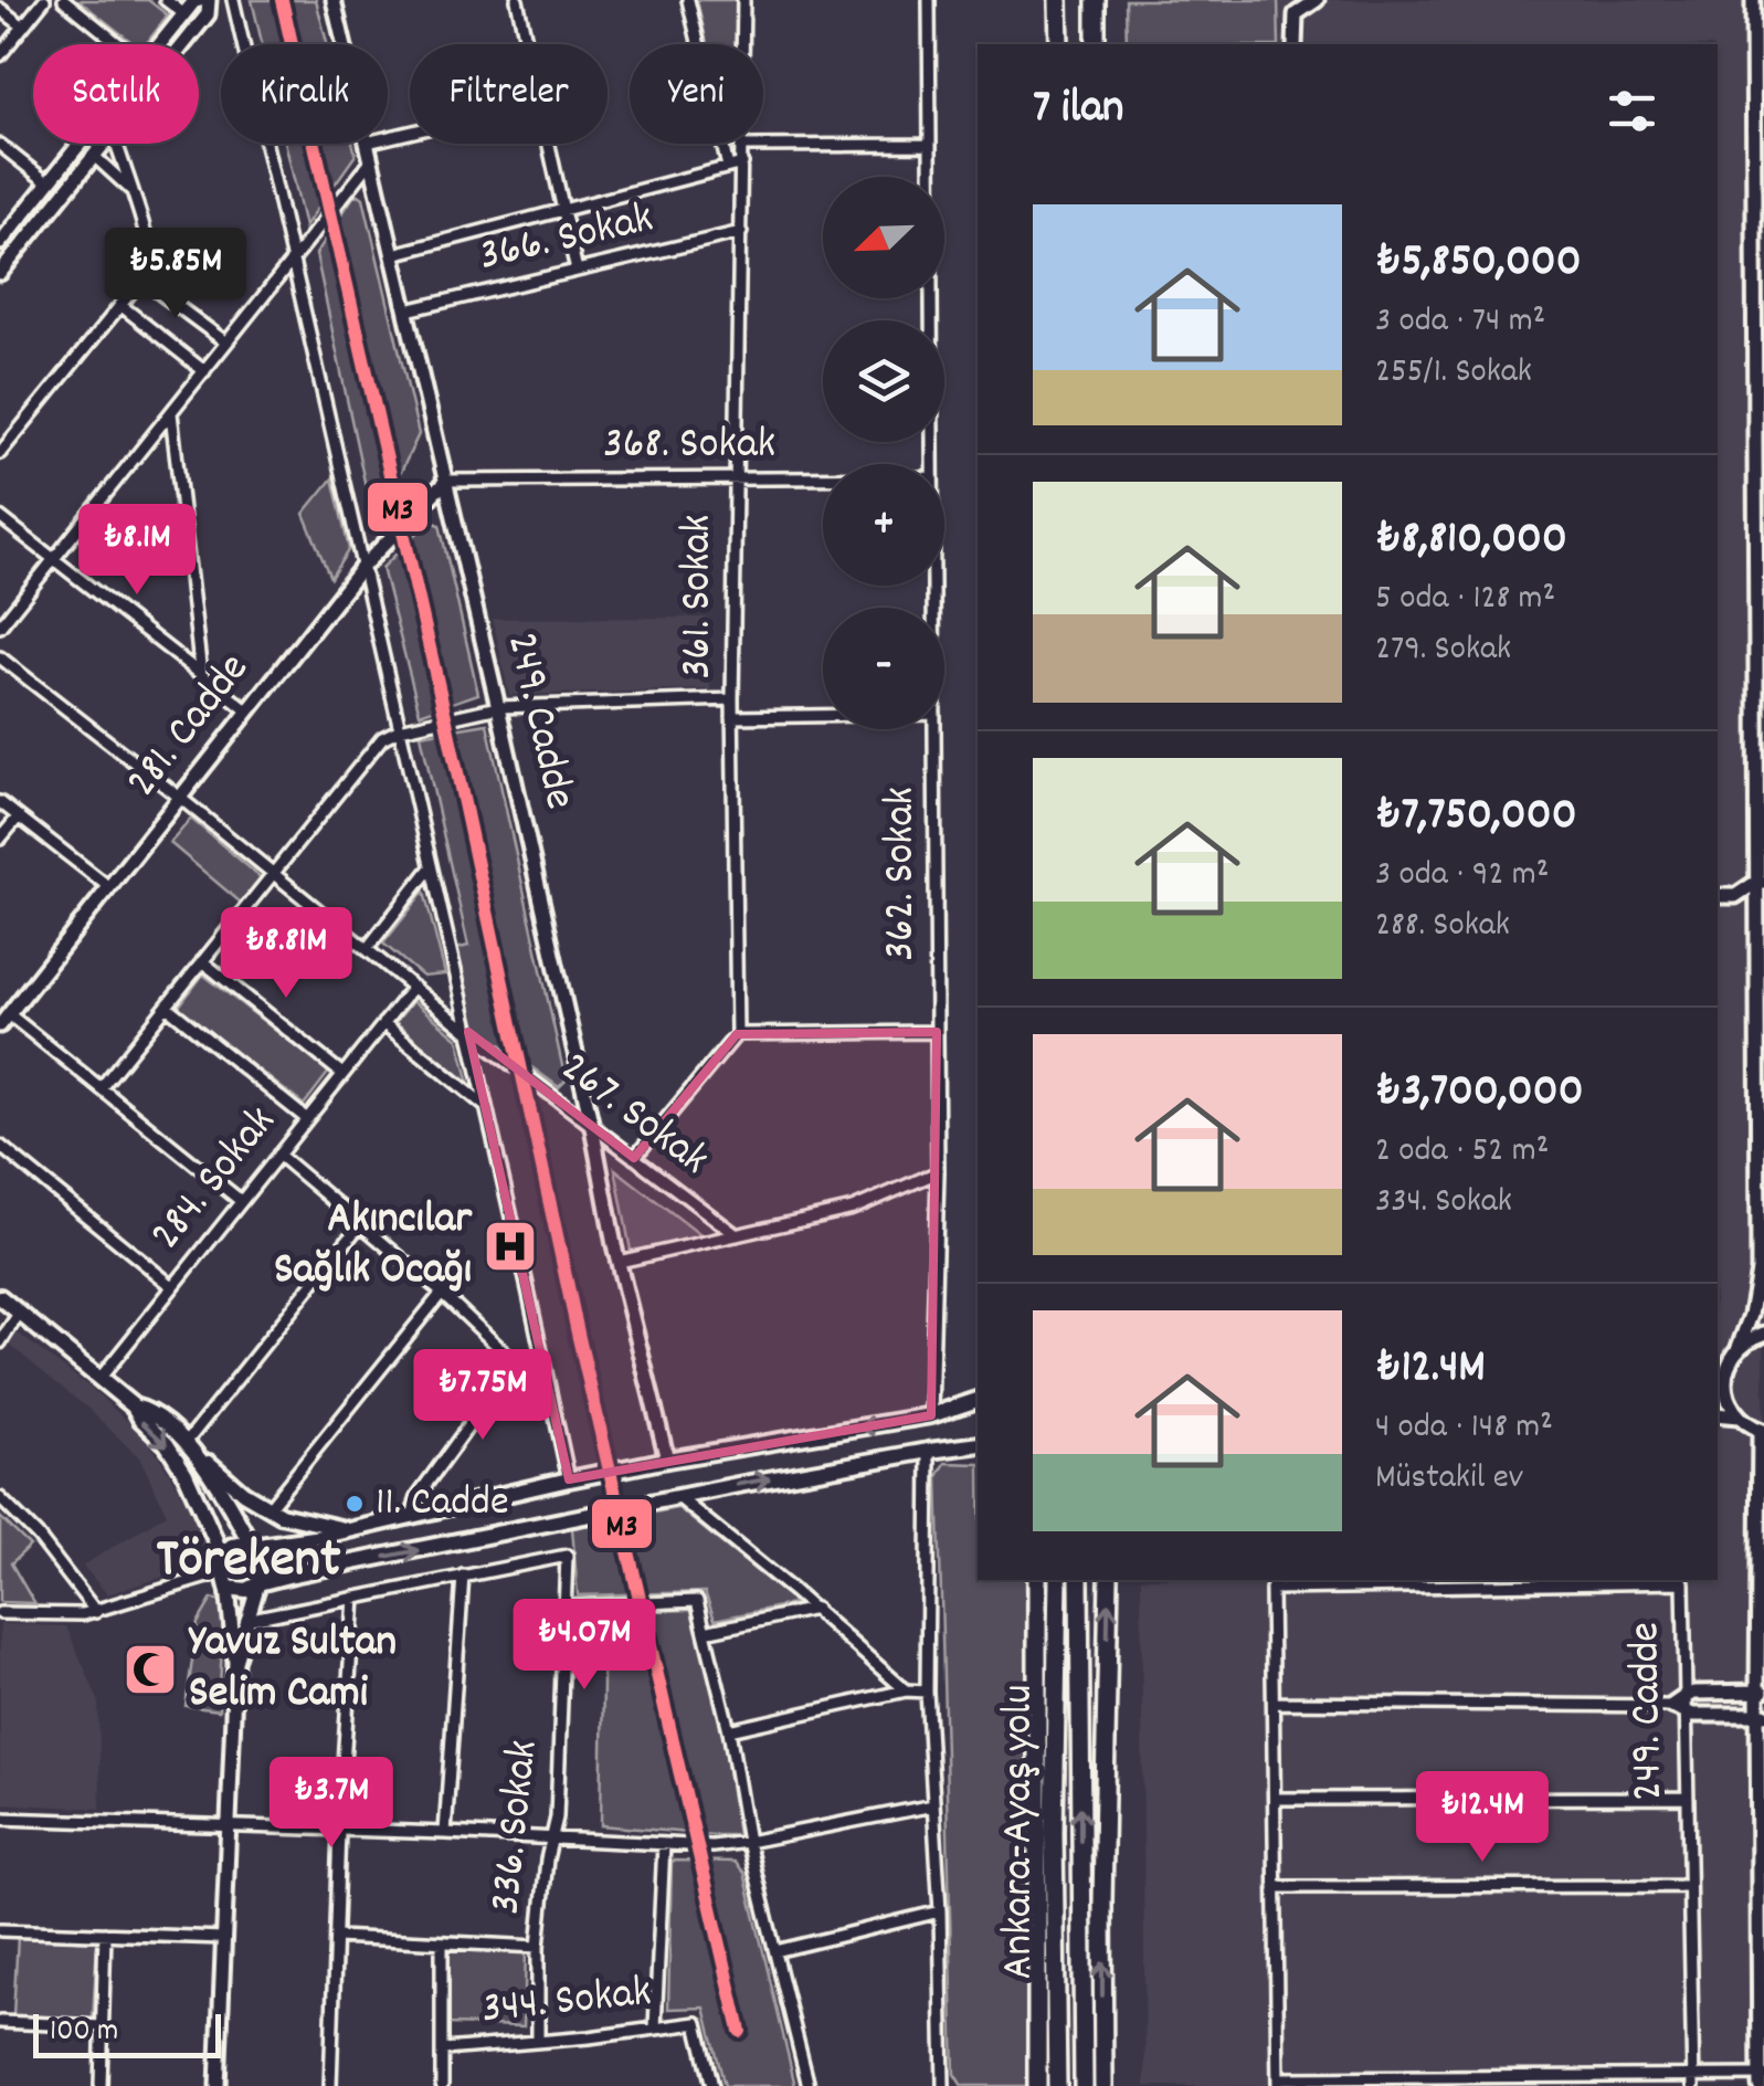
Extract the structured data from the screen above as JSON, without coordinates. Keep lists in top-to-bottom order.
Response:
{
  "streets": {
    "highway": ["Ankara-Ayaş yolu"],
    "street": [
      "366. Sokak",
      "368. Sokak",
      "361. Sokak",
      "249. Cadde",
      "281. Cadde",
      "362. Sokak",
      "267. Sokak",
      "284. Sokak",
      "336. Sokak",
      "344. Sokak"
    ]
  },
  "crossings": [
    ["366. Sokak", "361. Sokak"],
    ["366. Sokak", "249. Cadde"],
    ["368. Sokak", "361. Sokak"],
    ["368. Sokak", "249. Cadde"],
    ["368. Sokak", "281. Cadde"],
    ["249. Cadde", "281. Cadde"],
    ["249. Cadde", "267. Sokak"],
    ["281. Cadde", "267. Sokak"],
    ["362. Sokak", "267. Sokak"],
    ["267. Sokak", "284. Sokak"],
    ["336. Sokak", "344. Sokak"]
  ],
  "districts": ["Törekent"],
  "places": {
    "hospital": ["Akıncılar Sağlık Ocağı"],
    "other": ["11. Cadde"],
    "mosque": ["Yavuz Sultan Selim Cami"]
  },
  "lines": ["transit line M3"],
  "scale_bar": "100 m",
  "north": "bottom left",
  "page": {
    "chip": [
      "Satılık",
      "Kiralık",
      "Filtreler",
      "Yeni"
    ],
    "heading": "7 ilan",
    "map_buttons": ["+", "−"],
    "list": [
      {
        "name": "₺5,850,000",
        "note": "3 oda · 74 m² · 255/1. Sokak"
      },
      {
        "name": "₺8,810,000",
        "note": "5 oda · 128 m² · 279. Sokak"
      },
      {
        "name": "₺7,750,000",
        "note": "3 oda · 92 m² · 288. Sokak"
      },
      {
        "name": "₺3,700,000",
        "note": "2 oda · 52 m² · 334. Sokak"
      },
      {
        "name": "₺12.4M",
        "note": "4 oda · 148 m² · Müstakil ev"
      }
    ],
    "price": [
      "₺5.85M",
      "₺8.1M",
      "₺8.81M",
      "₺7.75M",
      "₺4.07M",
      "₺3.7M",
      "₺12.4M"
    ],
    "scale": "100 m"
  }
}
